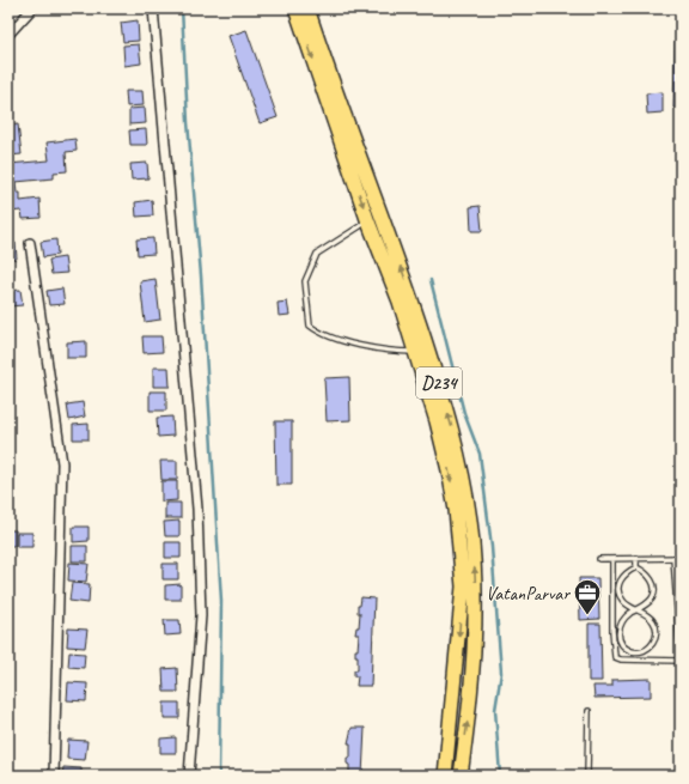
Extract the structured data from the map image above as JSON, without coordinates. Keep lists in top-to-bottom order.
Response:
{
  "streets": {
    "main road": ["D234"]
  },
  "places": {
    "office": ["VatanParvar"]
  }
}
